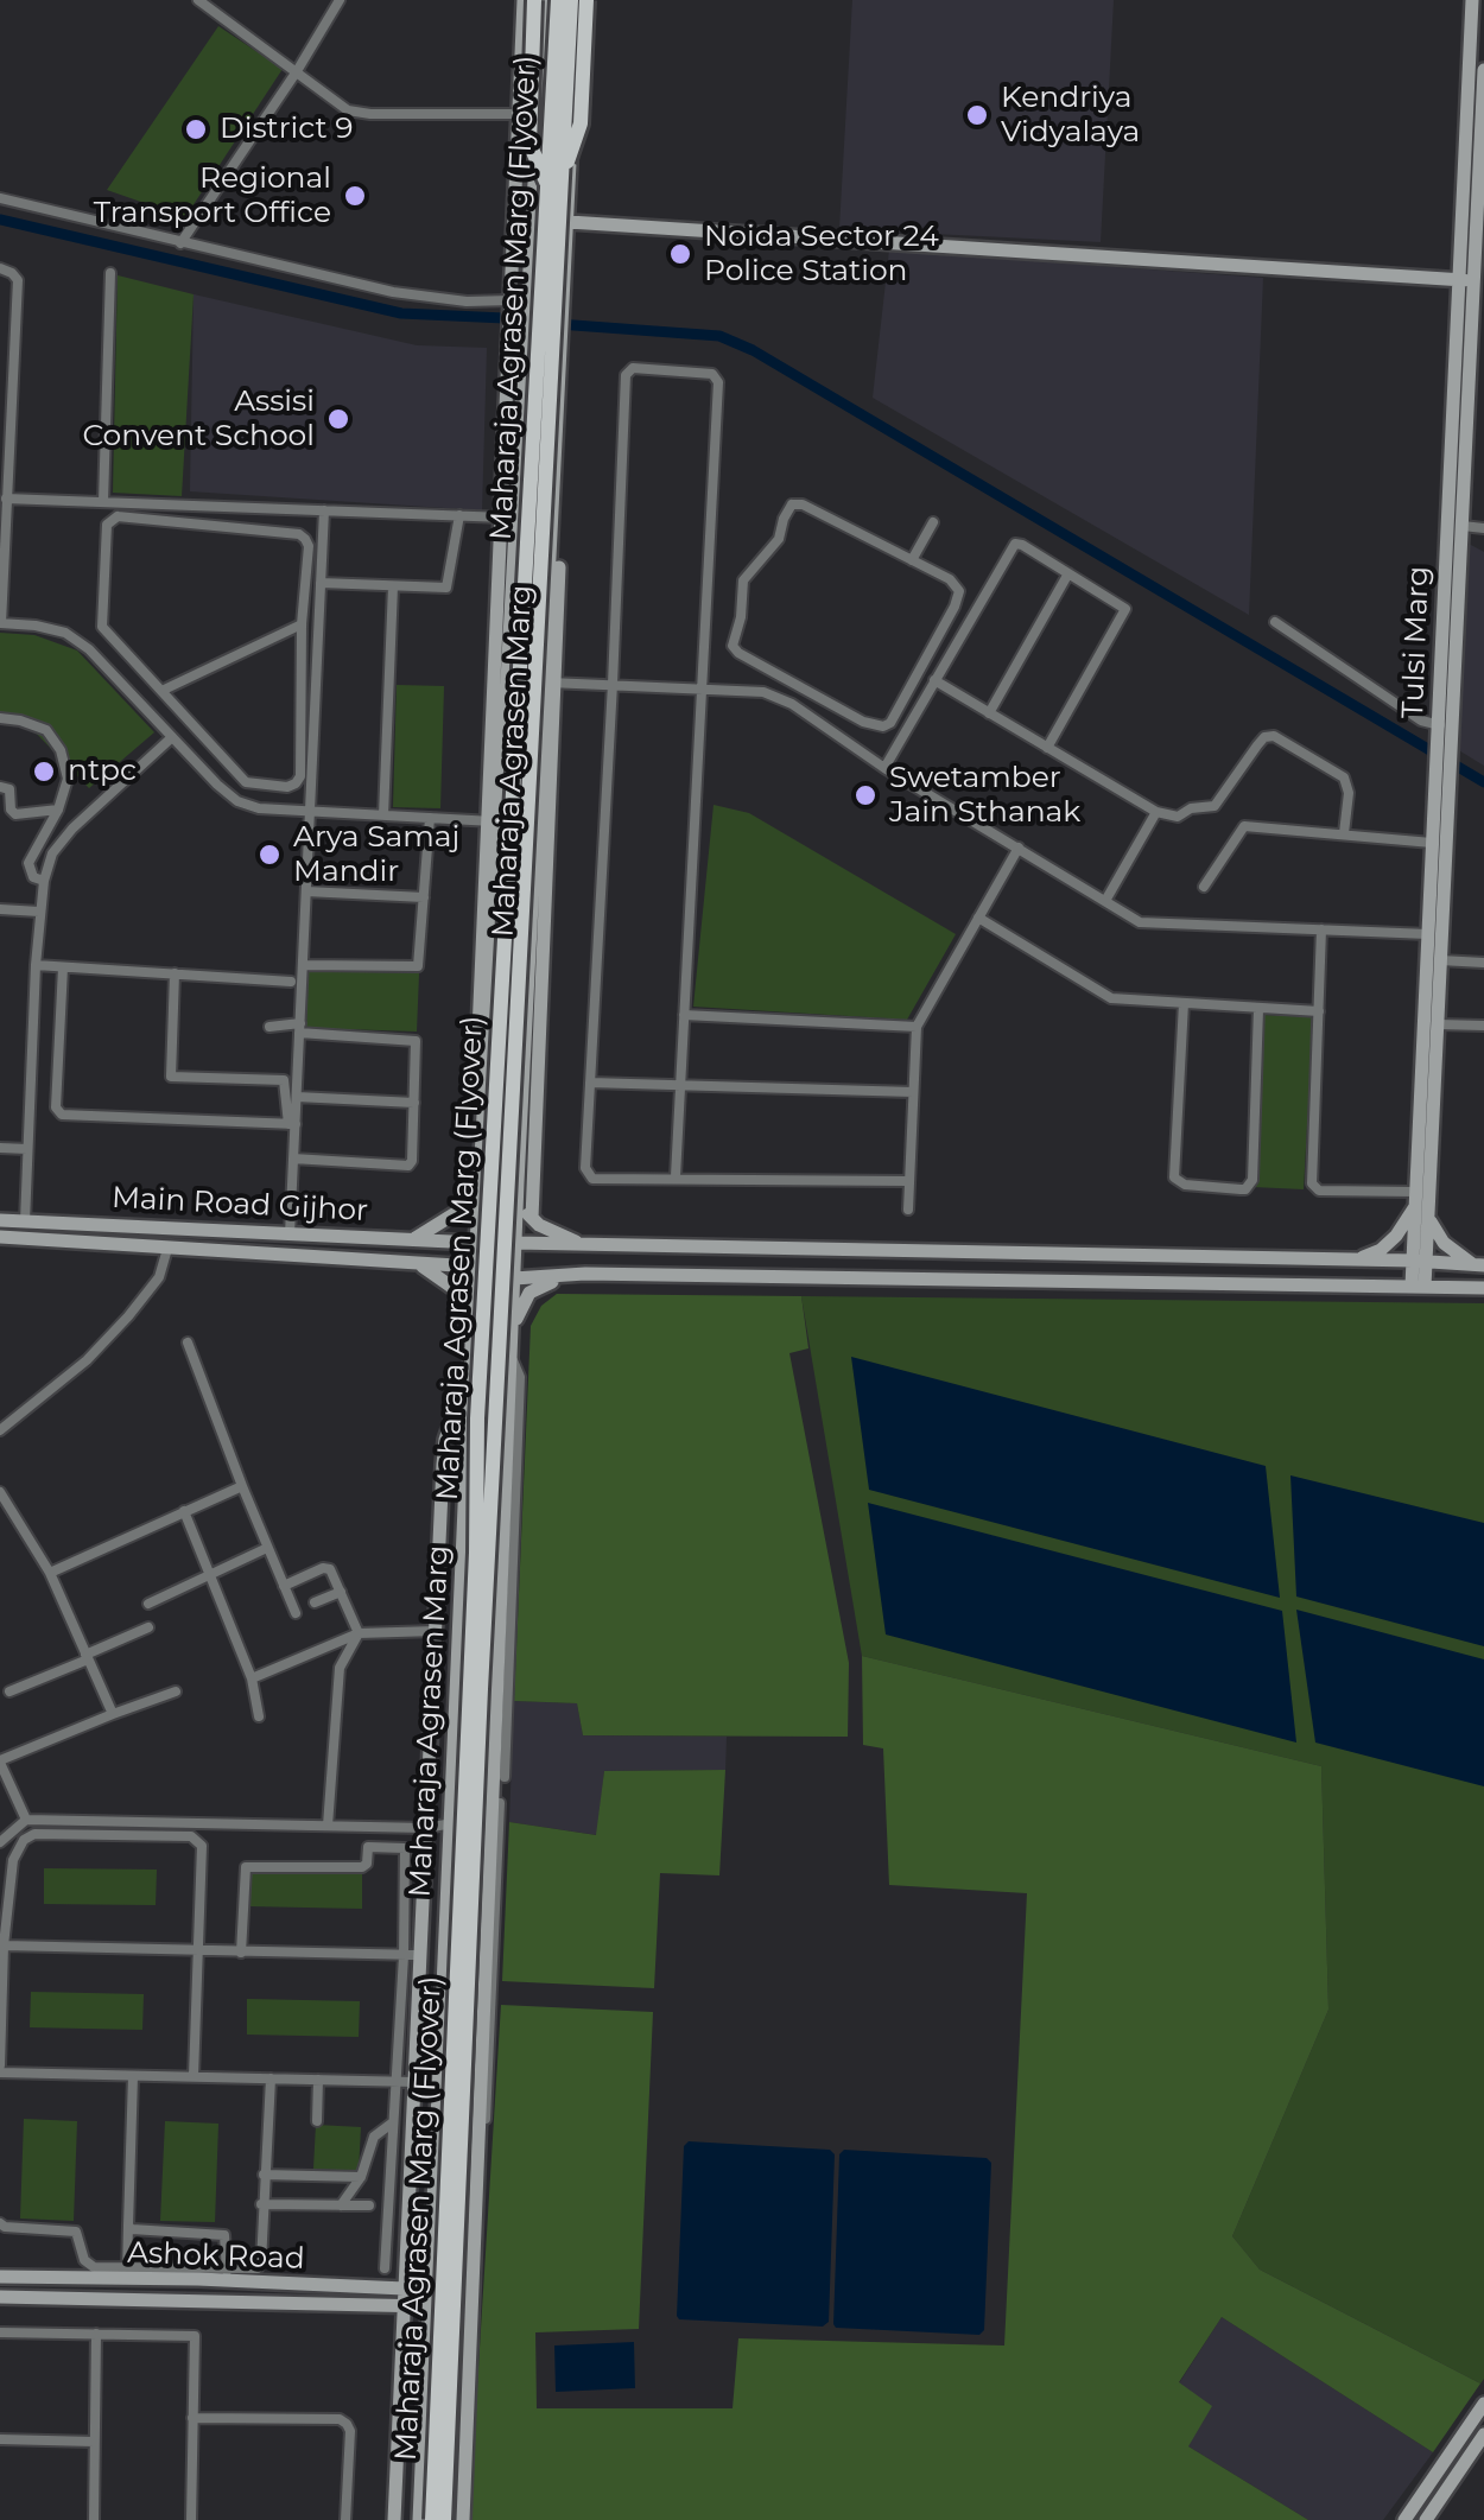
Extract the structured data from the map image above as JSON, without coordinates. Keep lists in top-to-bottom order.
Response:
{
  "streets": {
    "main road": ["Maharaja Agrasen Marg (Flyover)"],
    "street": [
      "Tulsi Marg",
      "Maharaja Agrasen Marg",
      "Main Road Gijhor",
      "Ashok Road"
    ]
  },
  "crossings": [
    ["Maharaja Agrasen Marg (Flyover)", "Maharaja Agrasen Marg"],
    ["Maharaja Agrasen Marg", "Main Road Gijhor"],
    ["Maharaja Agrasen Marg", "Ashok Road"]
  ],
  "places": [
    "Kendriya Vidyalaya",
    "District 9",
    "Regional Transport Office",
    "Noida Sector 24 Police Station",
    "Assisi Convent School",
    "ntpc",
    "Swetamber Jain Sthanak",
    "Arya Samaj Mandir"
  ]
}
